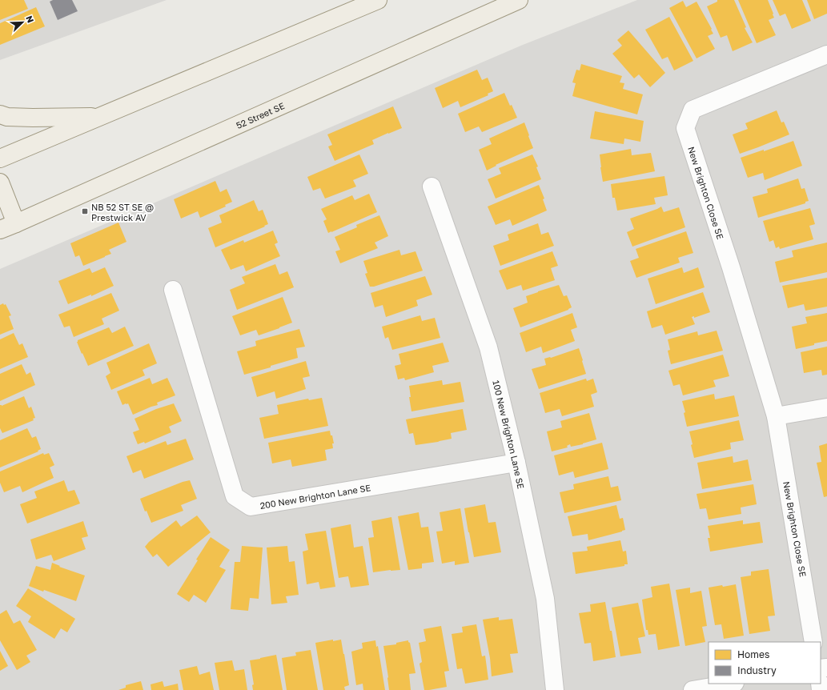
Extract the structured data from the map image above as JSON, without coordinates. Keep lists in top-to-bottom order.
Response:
{
  "streets": {
    "main road": ["52 Street SE"],
    "street": ["New Brighton Close SE", "100 New Brighton Lane SE", "200 New Brighton Lane SE"]
  },
  "crossings": [
    ["100 New Brighton Lane SE", "200 New Brighton Lane SE"]
  ],
  "places": {
    "transit": ["NB 52 ST SE @ Prestwick AV"]
  },
  "legend": ["Homes", "Industry"],
  "north": "top right"
}
